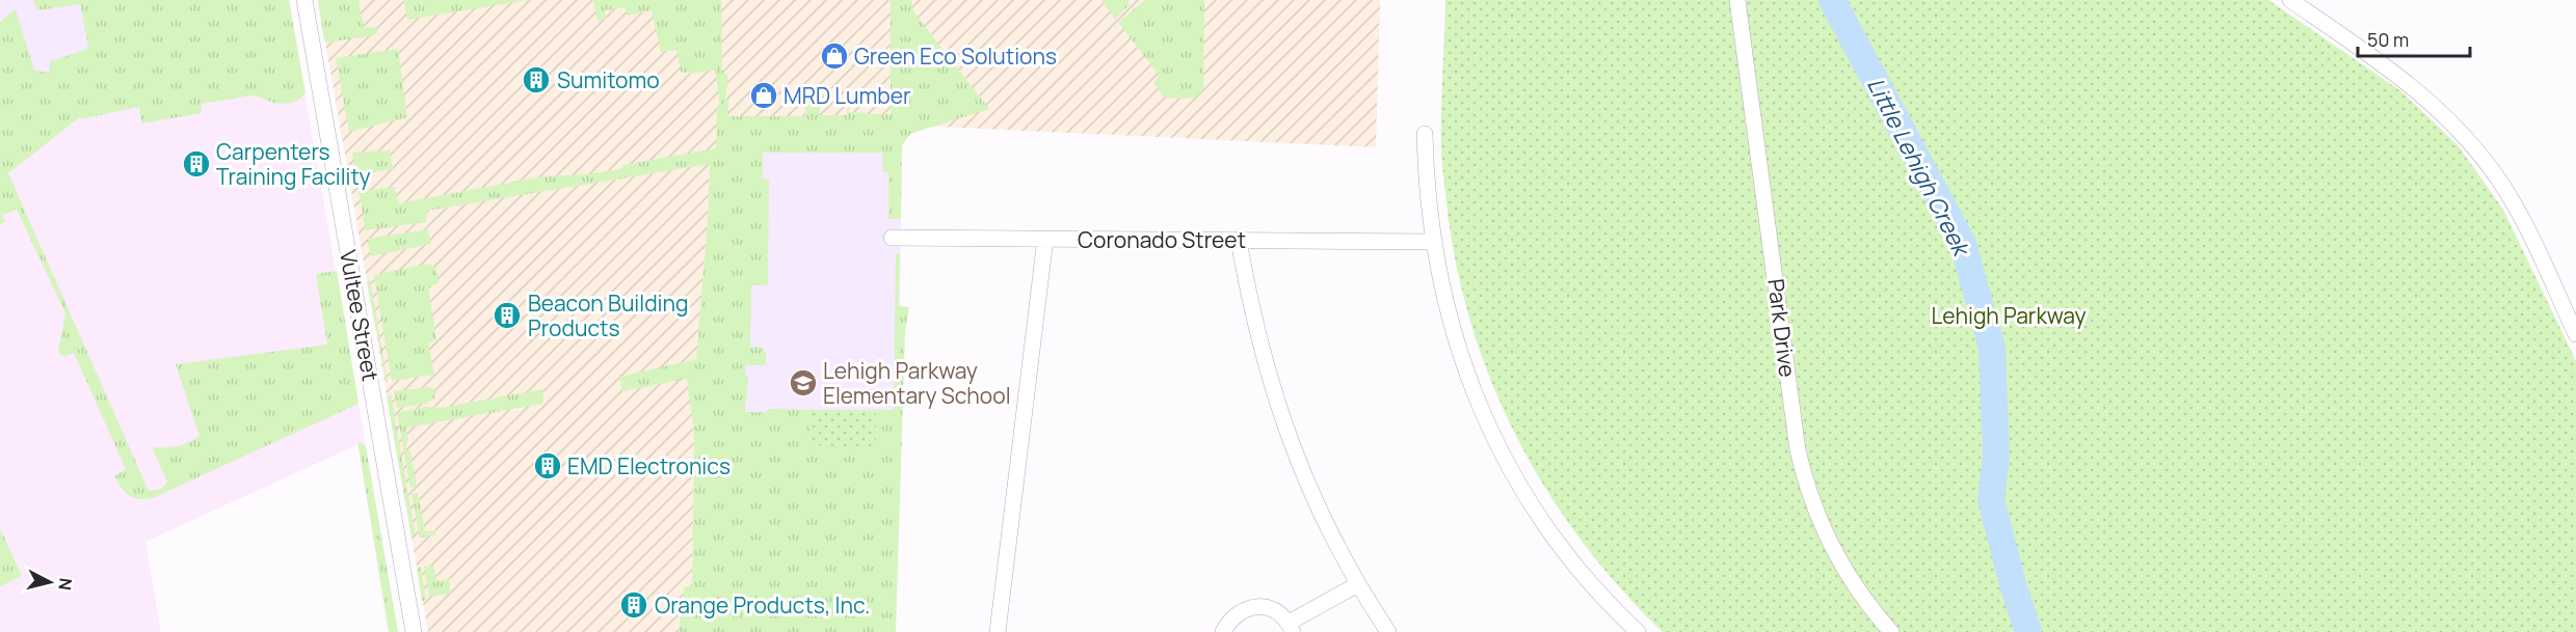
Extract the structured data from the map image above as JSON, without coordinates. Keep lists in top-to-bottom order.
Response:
{
  "streets": {
    "street": ["Coronado Street", "Vultee Street", "Park Drive"]
  },
  "water": ["Little Lehigh Creek"],
  "parks": ["Lehigh Parkway"],
  "places": {
    "shop": ["Green Eco Solutions", "MRD Lumber"],
    "building": [
      "Sumitomo",
      "Carpenters Training Facility",
      "Beacon Building Products",
      "EMD Electronics",
      "Orange Products, Inc."
    ],
    "school or university": ["Lehigh Parkway Elementary School"]
  },
  "scale_bar": "50 m",
  "north": "right"
}
